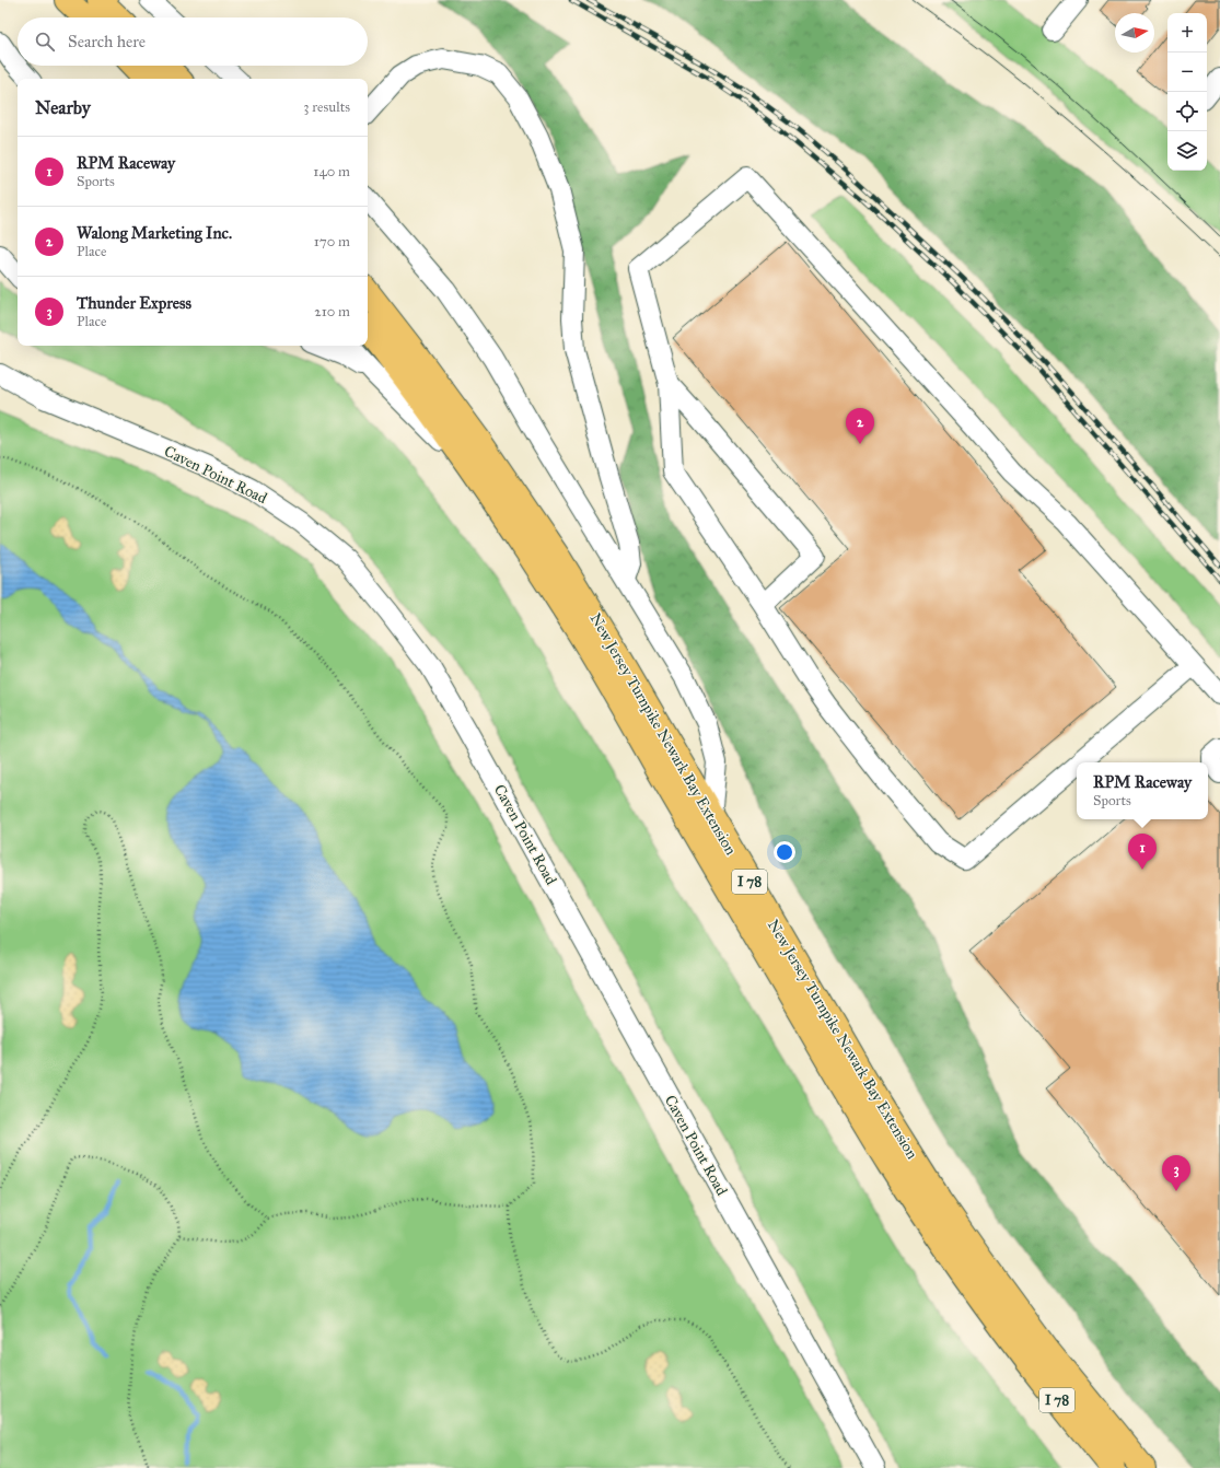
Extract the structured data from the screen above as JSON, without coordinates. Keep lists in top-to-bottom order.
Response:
{
  "streets": {
    "highway": ["New Jersey Turnpike Newark Bay Extension", "I 78"],
    "street": ["Caven Point Road"]
  },
  "north": "right",
  "page": {
    "map_buttons": ["+", "−"],
    "search": "Search here",
    "heading": ["Nearby", "3 results"],
    "list": [
      {
        "mark": "1",
        "name": "RPM Raceway",
        "note": "Sports",
        "value": "140 m"
      },
      {
        "mark": "2",
        "name": "Walong Marketing Inc.",
        "note": "Place",
        "value": "170 m"
      },
      {
        "mark": "3",
        "name": "Thunder Express",
        "note": "Place",
        "value": "210 m"
      }
    ],
    "pins": ["2", "1", "3"],
    "popup": ["RPM Raceway", "Sports"]
  }
}
